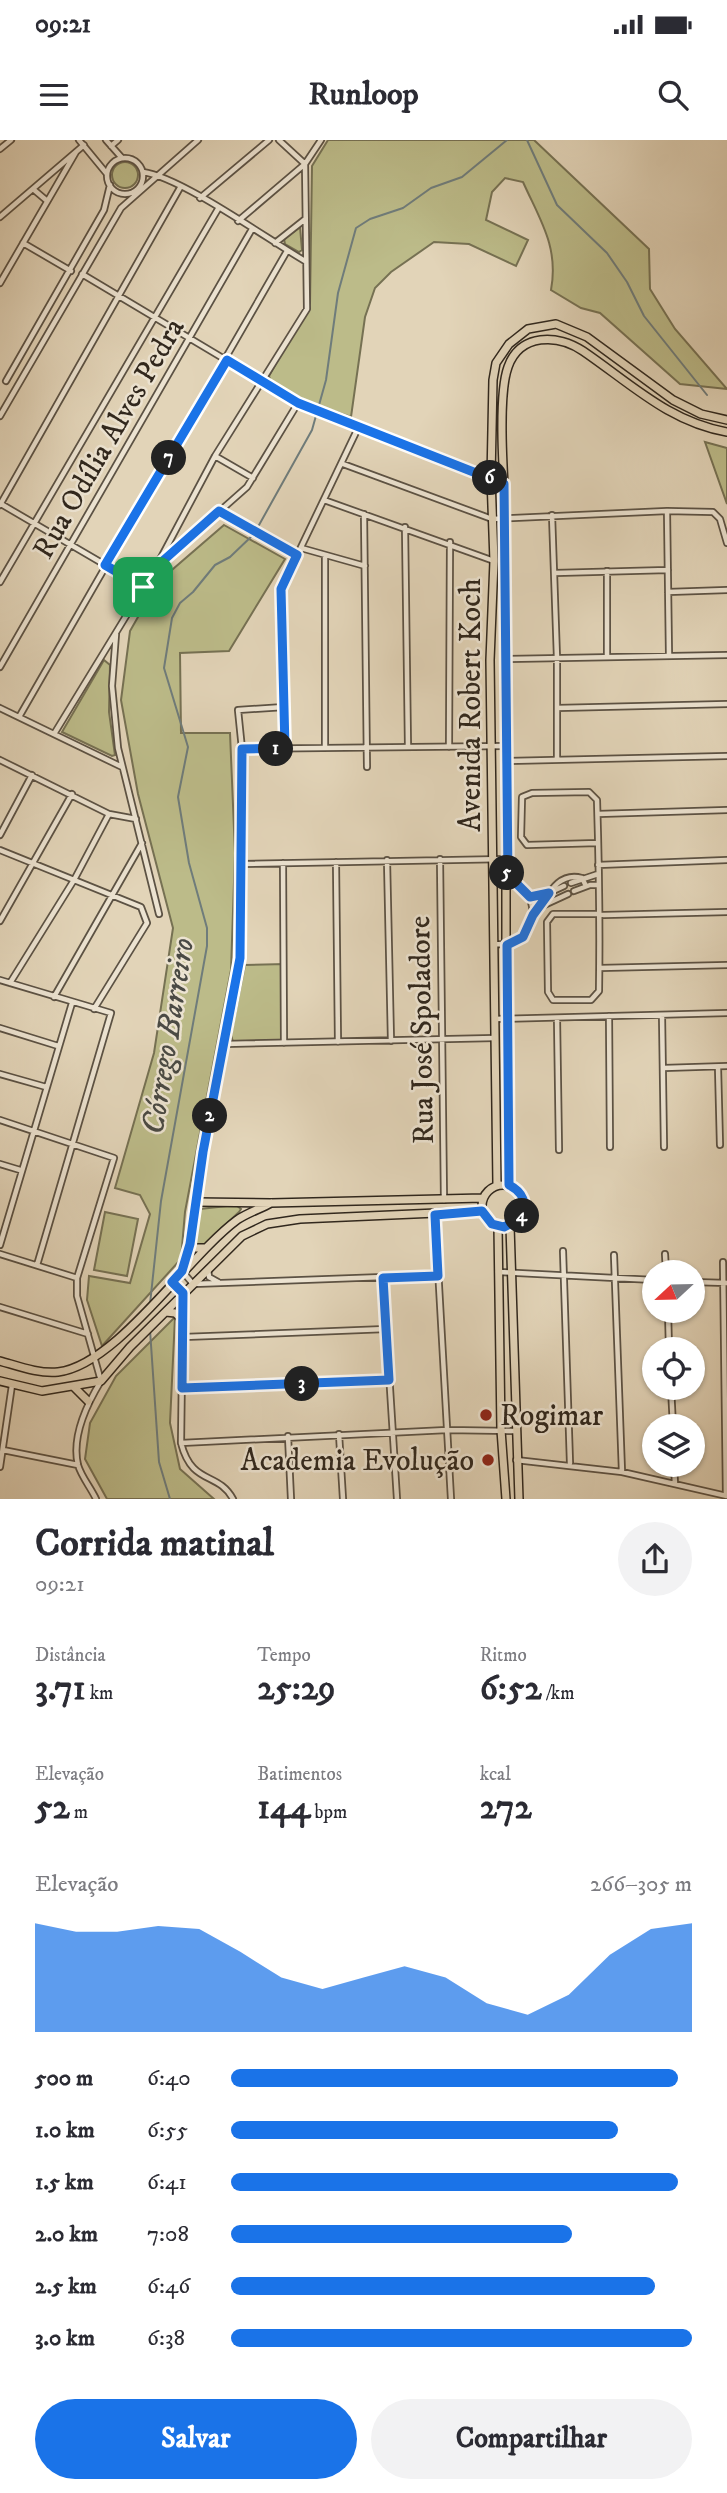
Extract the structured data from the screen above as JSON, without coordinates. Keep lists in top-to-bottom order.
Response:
{
  "streets": {
    "main road": ["Avenida Robert Koch"],
    "street": ["Rua Odília Alves Pedra", "Rua José Spoladore"]
  },
  "water": ["Córrego Barreiro"],
  "places": ["Rogimar", "Academia Evolução"],
  "north": "left",
  "page": {
    "status": "09:21",
    "header": "Runloop",
    "pins": [
      "7",
      "6",
      "1",
      "5",
      "2",
      "4",
      "3"
    ],
    "heading": ["Corrida matinal", "09:21"],
    "stats": [
      ["Distância", "3.71 km"],
      ["Tempo", "25:29"],
      ["Ritmo", "6:52 /km"],
      ["Elevação", "52 m"],
      ["Batimentos", "144 bpm"],
      ["kcal", "272"]
    ],
    "chart": ["Elevação", "266–305 m"],
    "list": [
      {
        "name": "500 m",
        "note": "6:40"
      },
      {
        "name": "1.0 km",
        "note": "6:55"
      },
      {
        "name": "1.5 km",
        "note": "6:41"
      },
      {
        "name": "2.0 km",
        "note": "7:08"
      },
      {
        "name": "2.5 km",
        "note": "6:46"
      },
      {
        "name": "3.0 km",
        "note": "6:38"
      }
    ],
    "buttons": ["Salvar", "Compartilhar"]
  }
}
